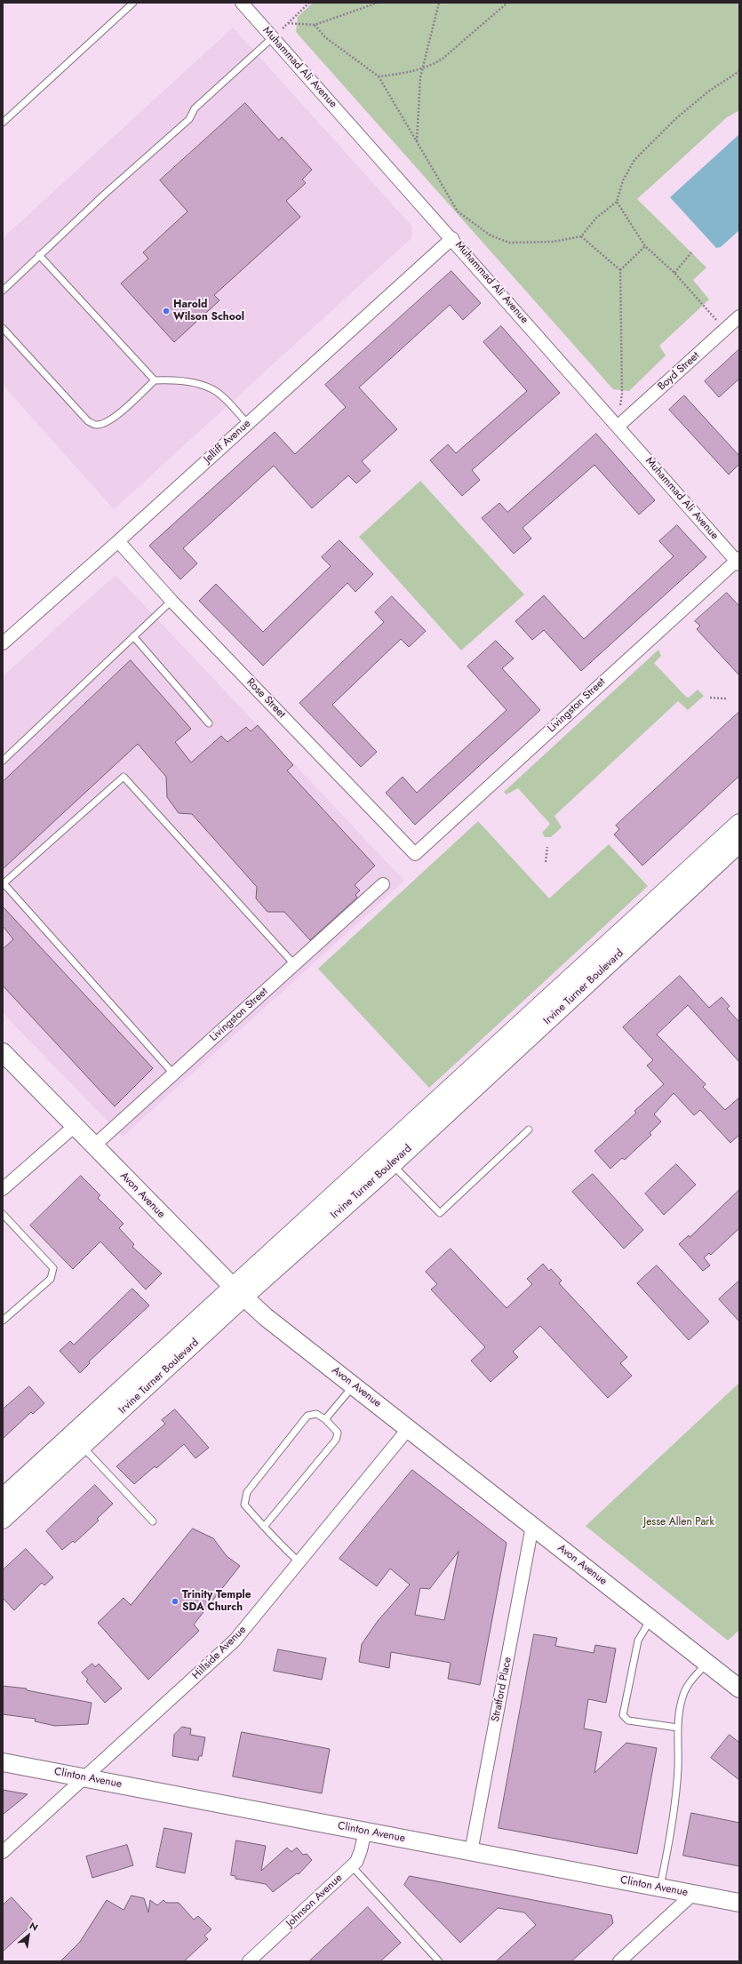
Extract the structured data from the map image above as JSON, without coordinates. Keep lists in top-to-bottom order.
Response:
{
  "streets": {
    "main road": ["Irvine Turner Boulevard", "Avon Avenue", "Clinton Avenue"],
    "street": [
      "Muhammad Ali Avenue",
      "Boyd Street",
      "Jelliff Avenue",
      "Rose Street",
      "Livingston Street",
      "Hillside Avenue",
      "Stratford Place",
      "Johnson Avenue"
    ]
  },
  "crossings": [
    ["Muhammad Ali Avenue", "Boyd Street"],
    ["Muhammad Ali Avenue", "Jelliff Avenue"],
    ["Muhammad Ali Avenue", "Livingston Street"],
    ["Jelliff Avenue", "Rose Street"],
    ["Rose Street", "Livingston Street"],
    ["Livingston Street", "Avon Avenue"],
    ["Irvine Turner Boulevard", "Avon Avenue"],
    ["Avon Avenue", "Hillside Avenue"],
    ["Avon Avenue", "Stratford Place"],
    ["Hillside Avenue", "Clinton Avenue"],
    ["Stratford Place", "Clinton Avenue"],
    ["Clinton Avenue", "Johnson Avenue"]
  ],
  "parks": ["Jesse Allen Park"],
  "places": ["Harold Wilson School", "Trinity Temple SDA Church"],
  "north": "top right"
}
